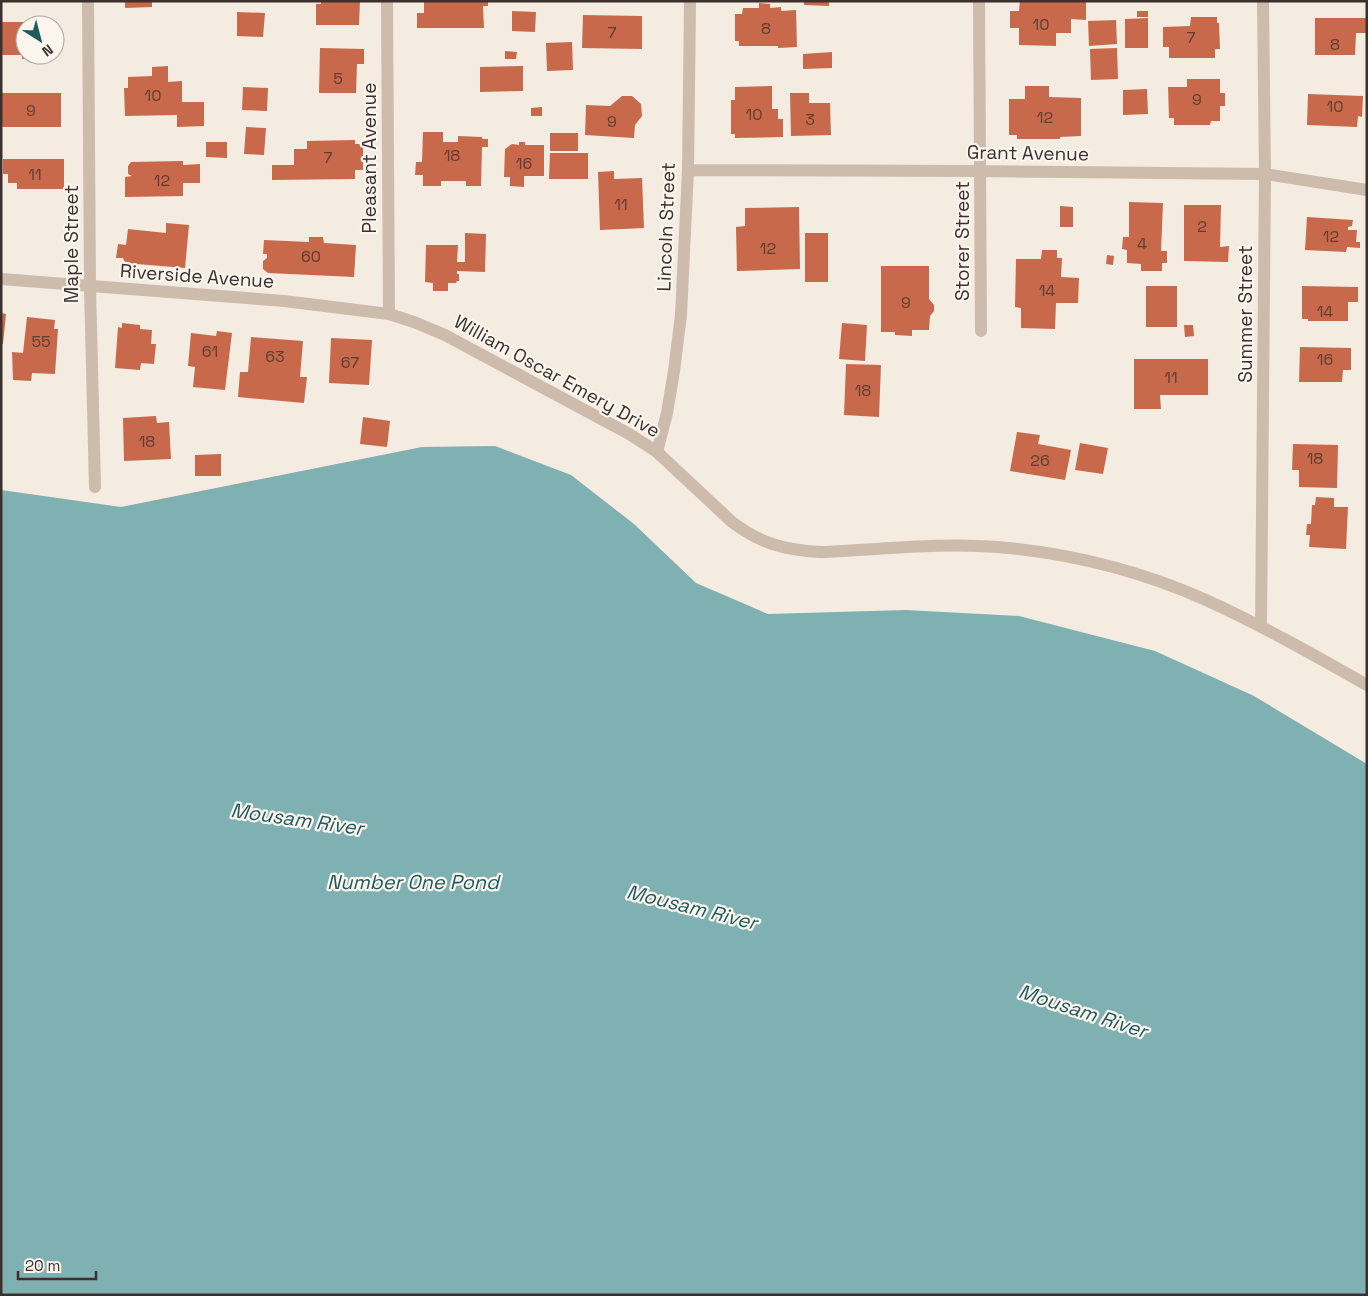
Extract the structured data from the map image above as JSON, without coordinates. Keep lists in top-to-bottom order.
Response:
{
  "streets": {
    "street": [
      "Grant Avenue",
      "Pleasant Avenue",
      "Lincoln Street",
      "Storer Street",
      "Maple Street",
      "Riverside Avenue",
      "Summer Street",
      "William Oscar Emery Drive"
    ]
  },
  "crossings": [
    ["Grant Avenue", "Lincoln Street"],
    ["Grant Avenue", "Storer Street"],
    ["Grant Avenue", "Summer Street"],
    ["Pleasant Avenue", "Riverside Avenue"],
    ["Pleasant Avenue", "William Oscar Emery Drive"],
    ["Lincoln Street", "William Oscar Emery Drive"],
    ["Maple Street", "Riverside Avenue"],
    ["Riverside Avenue", "William Oscar Emery Drive"],
    ["Summer Street", "William Oscar Emery Drive"]
  ],
  "water": ["Mousam River", "Number One Pond"],
  "house_numbers": [
    "10",
    "8",
    "7",
    "7",
    "8",
    "5",
    "10",
    "9",
    "10",
    "9",
    "10",
    "12",
    "3",
    "9",
    "18",
    "7",
    "16",
    "11",
    "12",
    "11",
    "2",
    "12",
    "4",
    "12",
    "60",
    "14",
    "9",
    "14",
    "55",
    "61",
    "63",
    "16",
    "67",
    "11",
    "18",
    "18",
    "18",
    "26"
  ],
  "scale_bar": "20 m",
  "north": "bottom right"
}
